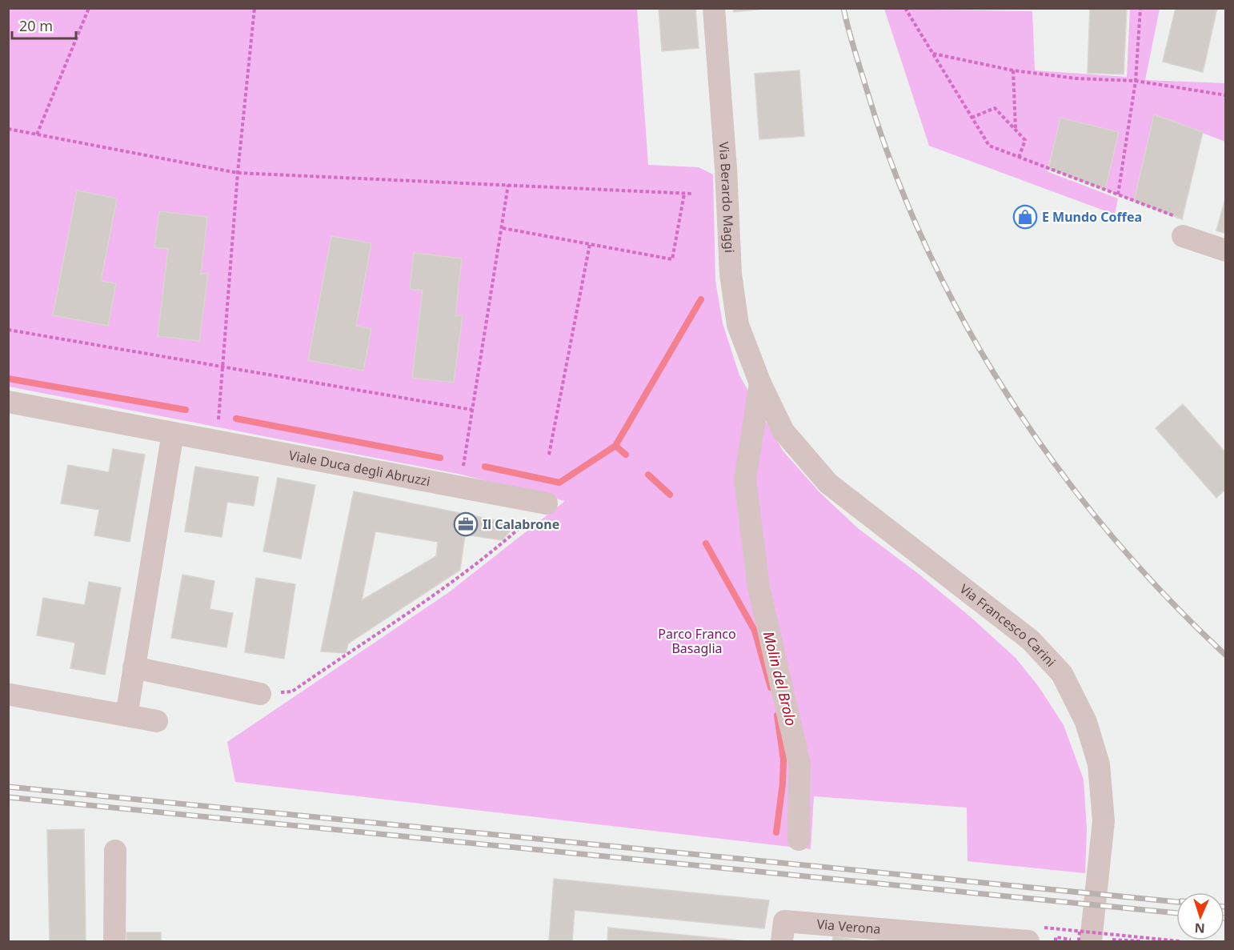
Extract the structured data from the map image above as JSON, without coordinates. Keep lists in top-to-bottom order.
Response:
{
  "streets": {
    "street": [
      "Via Berardo Maggi",
      "Viale Duca degli Abruzzi",
      "Via Francesco Carini",
      "Via Verona"
    ]
  },
  "crossings": [
    ["Via Berardo Maggi", "Via Francesco Carini"]
  ],
  "water": ["Molin del Brolo"],
  "parks": ["Parco Franco Basaglia"],
  "places": {
    "shop": ["E Mundo Coffea"],
    "office": ["Il Calabrone"]
  },
  "scale_bar": "20 m",
  "north": "bottom"
}
